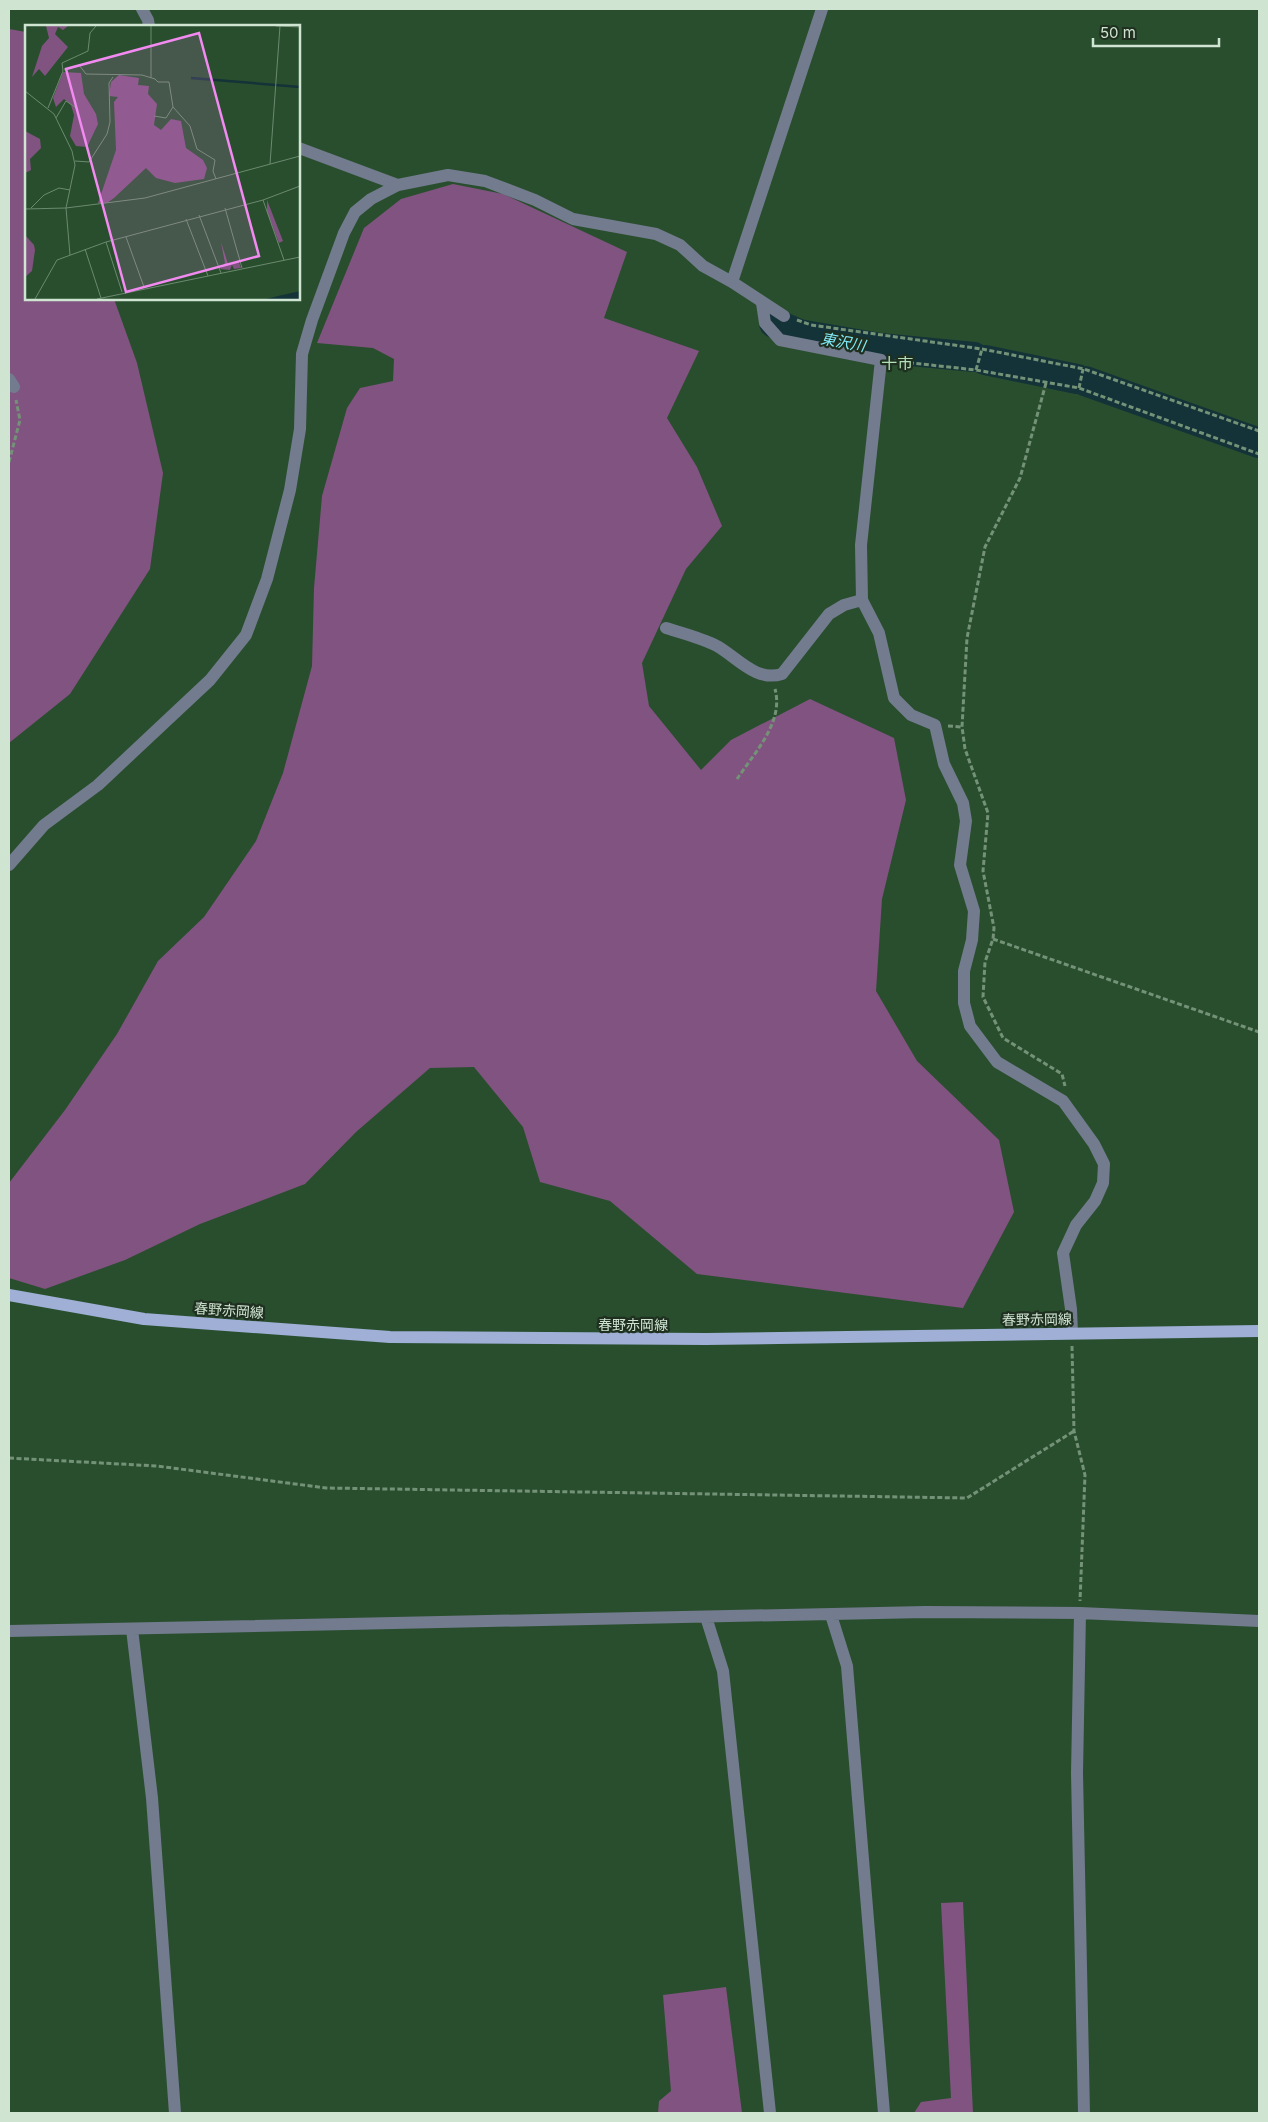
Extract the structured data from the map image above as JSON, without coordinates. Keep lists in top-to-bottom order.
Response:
{
  "streets": {
    "main road": ["春野赤岡線"]
  },
  "districts": ["十市"],
  "water": ["東沢川"],
  "scale_bar": "50 m"
}
